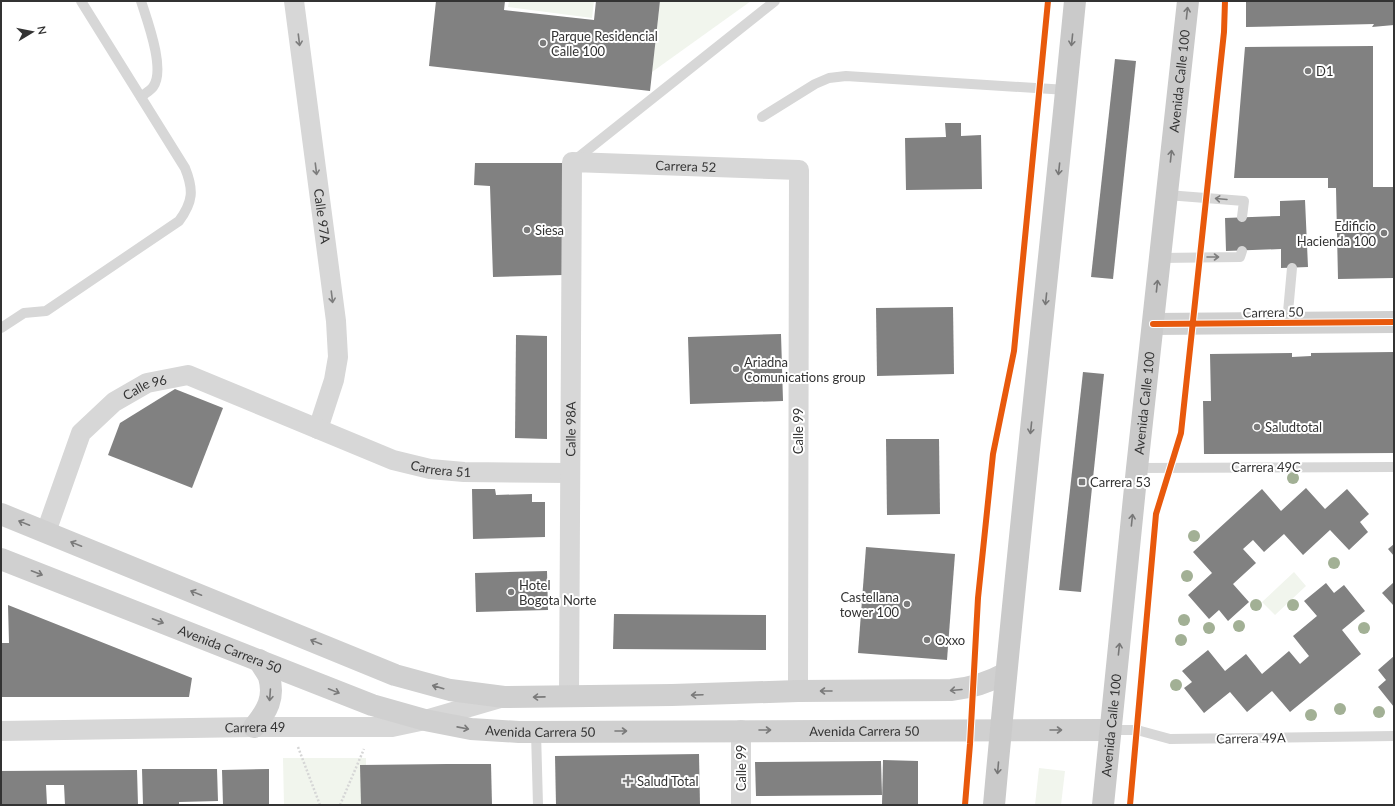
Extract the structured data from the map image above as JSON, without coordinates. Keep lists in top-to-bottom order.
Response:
{
  "streets": {
    "main road": ["Avenida Calle 100"],
    "street": [
      "Carrera 52",
      "Calle 97A",
      "Carrera 50",
      "Calle 96",
      "Calle 98A",
      "Calle 99",
      "Carrera 51",
      "Avenida Carrera 50",
      "Carrera 49"
    ],
    "lane": ["Carrera 49C", "Carrera 49A"]
  },
  "crossings": [
    ["Avenida Calle 100", "Carrera 50"],
    ["Avenida Calle 100", "Carrera 49C"],
    ["Avenida Calle 100", "Avenida Carrera 50"],
    ["Avenida Calle 100", "Carrera 49A"],
    ["Carrera 52", "Calle 98A"],
    ["Carrera 52", "Calle 99"],
    ["Calle 97A", "Calle 96"],
    ["Calle 97A", "Carrera 51"],
    ["Calle 96", "Carrera 51"],
    ["Calle 98A", "Carrera 51"],
    ["Calle 99", "Avenida Carrera 50"],
    ["Avenida Carrera 50", "Carrera 49"],
    ["Avenida Carrera 50", "Carrera 49A"]
  ],
  "one_way": ["Calle 97A"],
  "places": {
    "other": [
      "Parque Residencial Calle 100",
      "D1",
      "Siesa",
      "Edificio Hacienda 100",
      "Ariadna Comunications group",
      "Saludtotal",
      "Hotel Bogota Norte",
      "Castellana tower 100",
      "Oxxo"
    ],
    "transit": ["Carrera 53"],
    "health": ["Salud Total"]
  },
  "north": "right"
}
